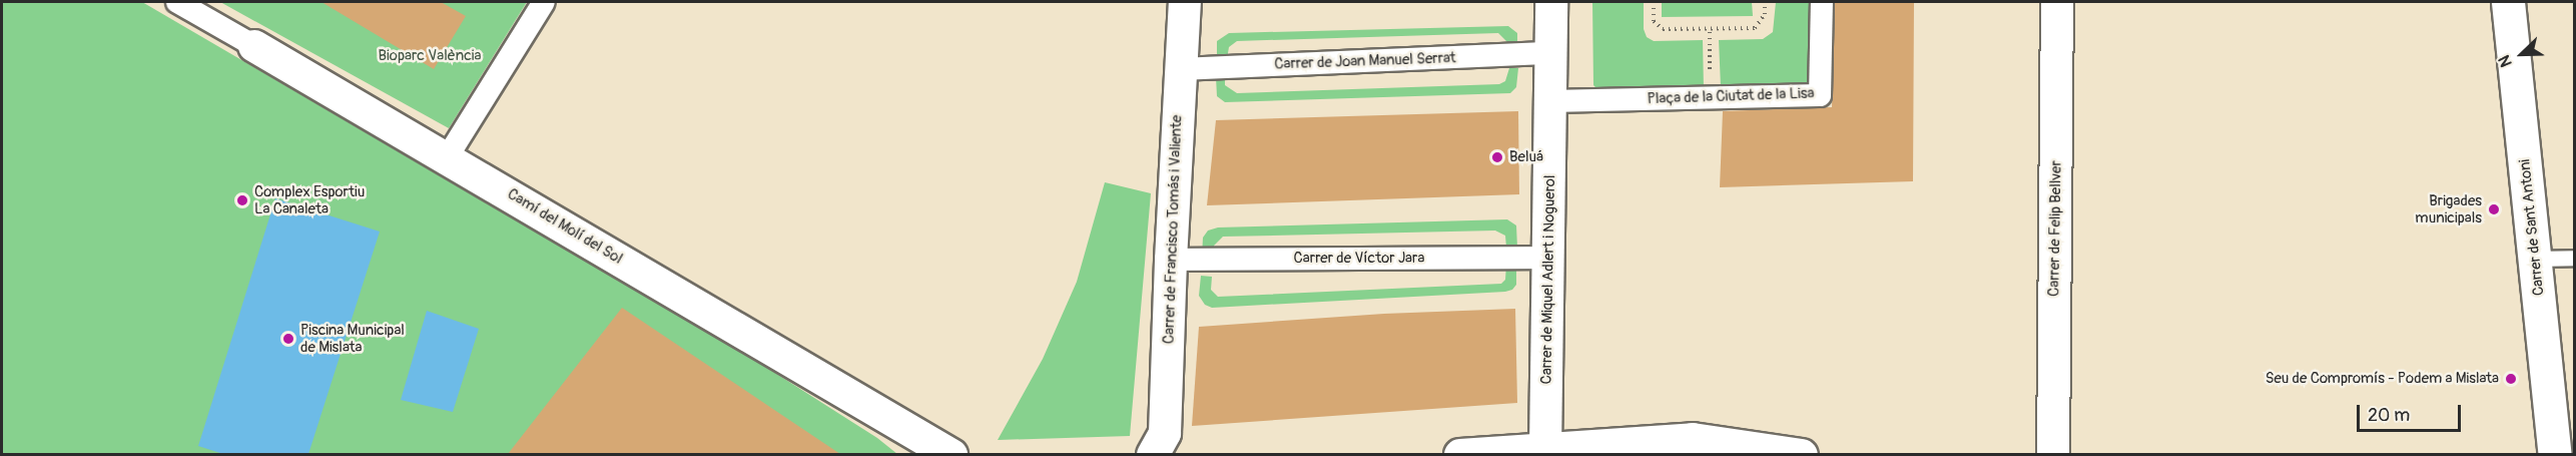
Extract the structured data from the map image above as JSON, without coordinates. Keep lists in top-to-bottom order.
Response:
{
  "streets": {
    "street": [
      "Carrer de Joan Manuel Serrat",
      "Plaça de la Ciutat de la Lisa",
      "Camí del Molí del Sol",
      "Carrer de Sant Antoni",
      "Carrer de Felip Bellver",
      "Carrer de Francisco Tomás i Valiente",
      "Carrer de Víctor Jara",
      "Carrer de Miquel Adlert i Noguerol"
    ]
  },
  "crossings": [
    ["Carrer de Joan Manuel Serrat", "Carrer de Francisco Tomás i Valiente"],
    ["Carrer de Joan Manuel Serrat", "Carrer de Miquel Adlert i Noguerol"],
    ["Plaça de la Ciutat de la Lisa", "Carrer de Miquel Adlert i Noguerol"],
    ["Carrer de Francisco Tomás i Valiente", "Carrer de Víctor Jara"],
    ["Carrer de Víctor Jara", "Carrer de Miquel Adlert i Noguerol"]
  ],
  "parks": ["Bioparc València"],
  "places": [
    "Beluá",
    "Complex Esportiu La Canaleta",
    "Brigades municipals",
    "Piscina Municipal de Mislata",
    "Seu de Compromís - Podem a Mislata"
  ],
  "scale_bar": "20 m",
  "north": "bottom left"
}
